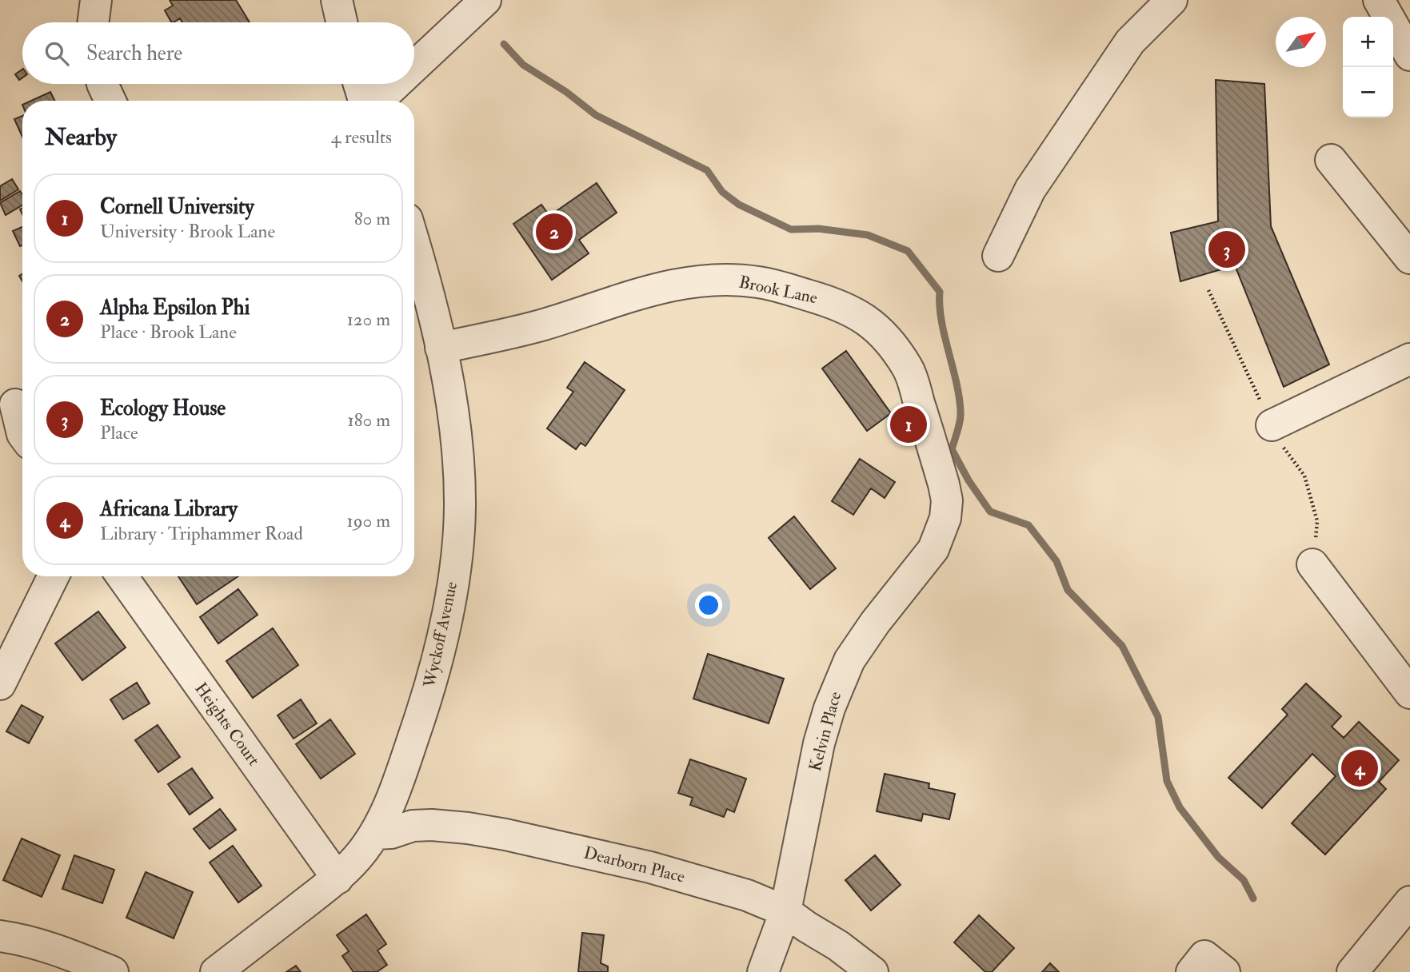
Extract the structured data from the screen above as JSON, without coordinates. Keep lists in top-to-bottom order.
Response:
{
  "streets": {
    "street": [
      "Brook Lane",
      "Wyckoff Avenue",
      "Heights Court",
      "Kelvin Place",
      "Dearborn Place"
    ]
  },
  "crossings": [
    ["Brook Lane", "Wyckoff Avenue"],
    ["Brook Lane", "Kelvin Place"],
    ["Wyckoff Avenue", "Heights Court"],
    ["Wyckoff Avenue", "Dearborn Place"],
    ["Kelvin Place", "Dearborn Place"]
  ],
  "north": "top right",
  "page": {
    "map_buttons": ["+", "−"],
    "search": "Search here",
    "heading": ["Nearby", "4 results"],
    "list": [
      {
        "mark": "1",
        "name": "Cornell University",
        "note": "University · Brook Lane",
        "value": "80 m"
      },
      {
        "mark": "2",
        "name": "Alpha Epsilon Phi",
        "note": "Place · Brook Lane",
        "value": "120 m"
      },
      {
        "mark": "3",
        "name": "Ecology House",
        "note": "Place",
        "value": "180 m"
      },
      {
        "mark": "4",
        "name": "Africana Library",
        "note": "Library · Triphammer Road",
        "value": "190 m"
      }
    ],
    "pins": [
      "2",
      "3",
      "1",
      "4"
    ]
  }
}
